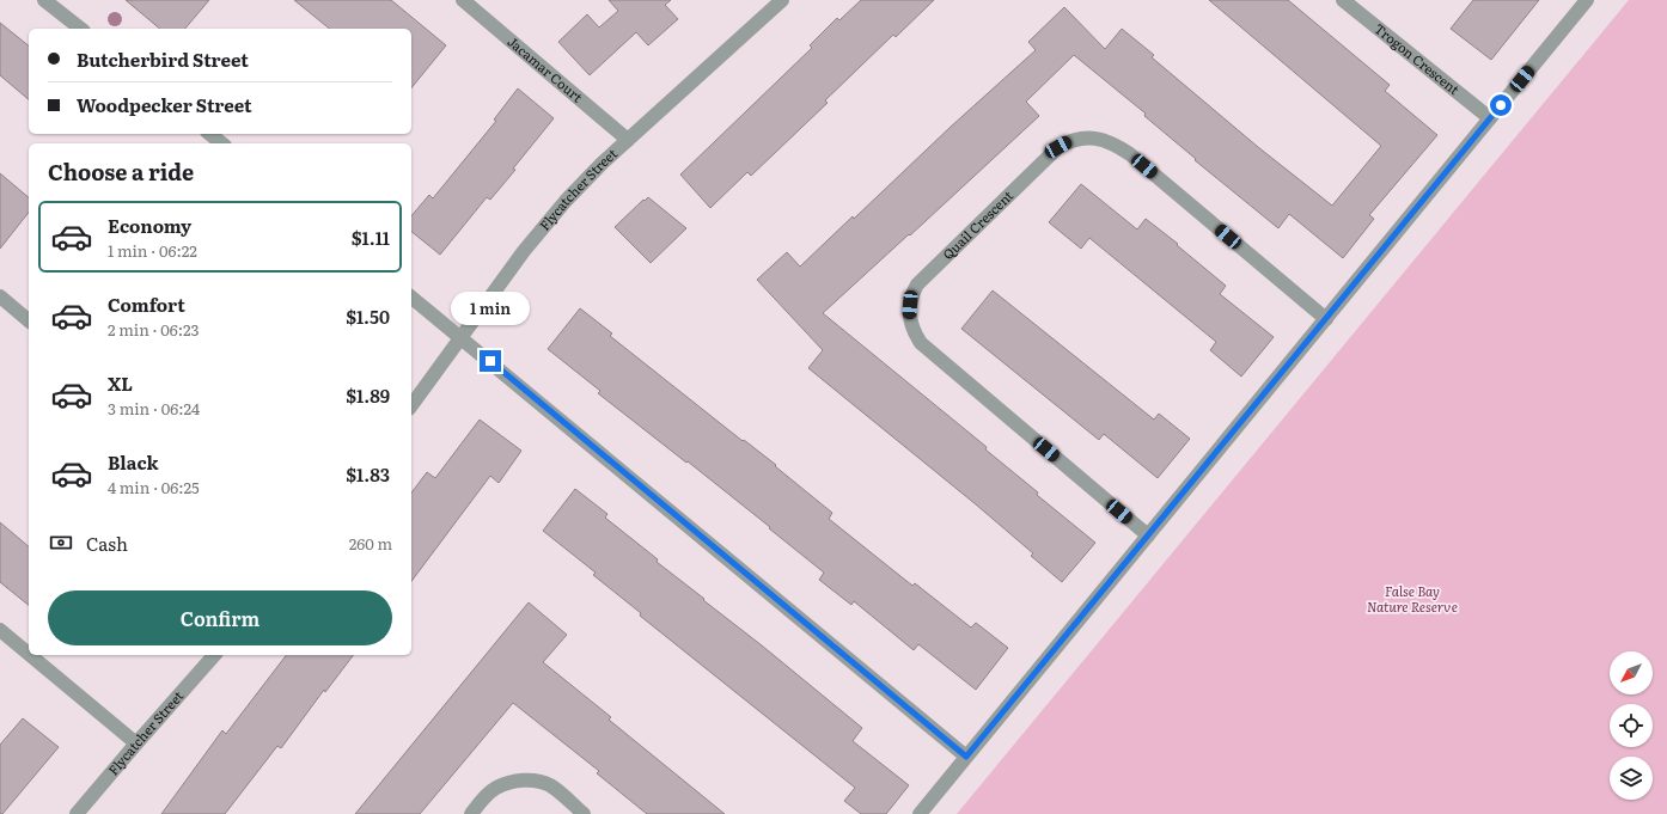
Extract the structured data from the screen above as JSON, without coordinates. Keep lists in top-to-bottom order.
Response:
{
  "streets": {
    "street": [
      "Trogon Crescent",
      "Jacamar Court",
      "Flycatcher Street",
      "Quail Crescent"
    ]
  },
  "crossings": [
    ["Jacamar Court", "Flycatcher Street"]
  ],
  "parks": ["False Bay Nature Reserve"],
  "north": "bottom left",
  "page": {
    "banner": ["Butcherbird Street", "Woodpecker Street"],
    "heading": "Choose a ride",
    "list": [
      {
        "name": "Economy",
        "note": "1 min · 06:22",
        "value": "$1.11"
      },
      {
        "name": "Comfort",
        "note": "2 min · 06:23",
        "value": "$1.50"
      },
      {
        "name": "XL",
        "note": "3 min · 06:24",
        "value": "$1.89"
      },
      {
        "name": "Black",
        "note": "4 min · 06:25",
        "value": "$1.83"
      }
    ],
    "bubble": "1 min",
    "pay": ["Cash", "260 m"],
    "buttons": "Confirm"
  }
}
